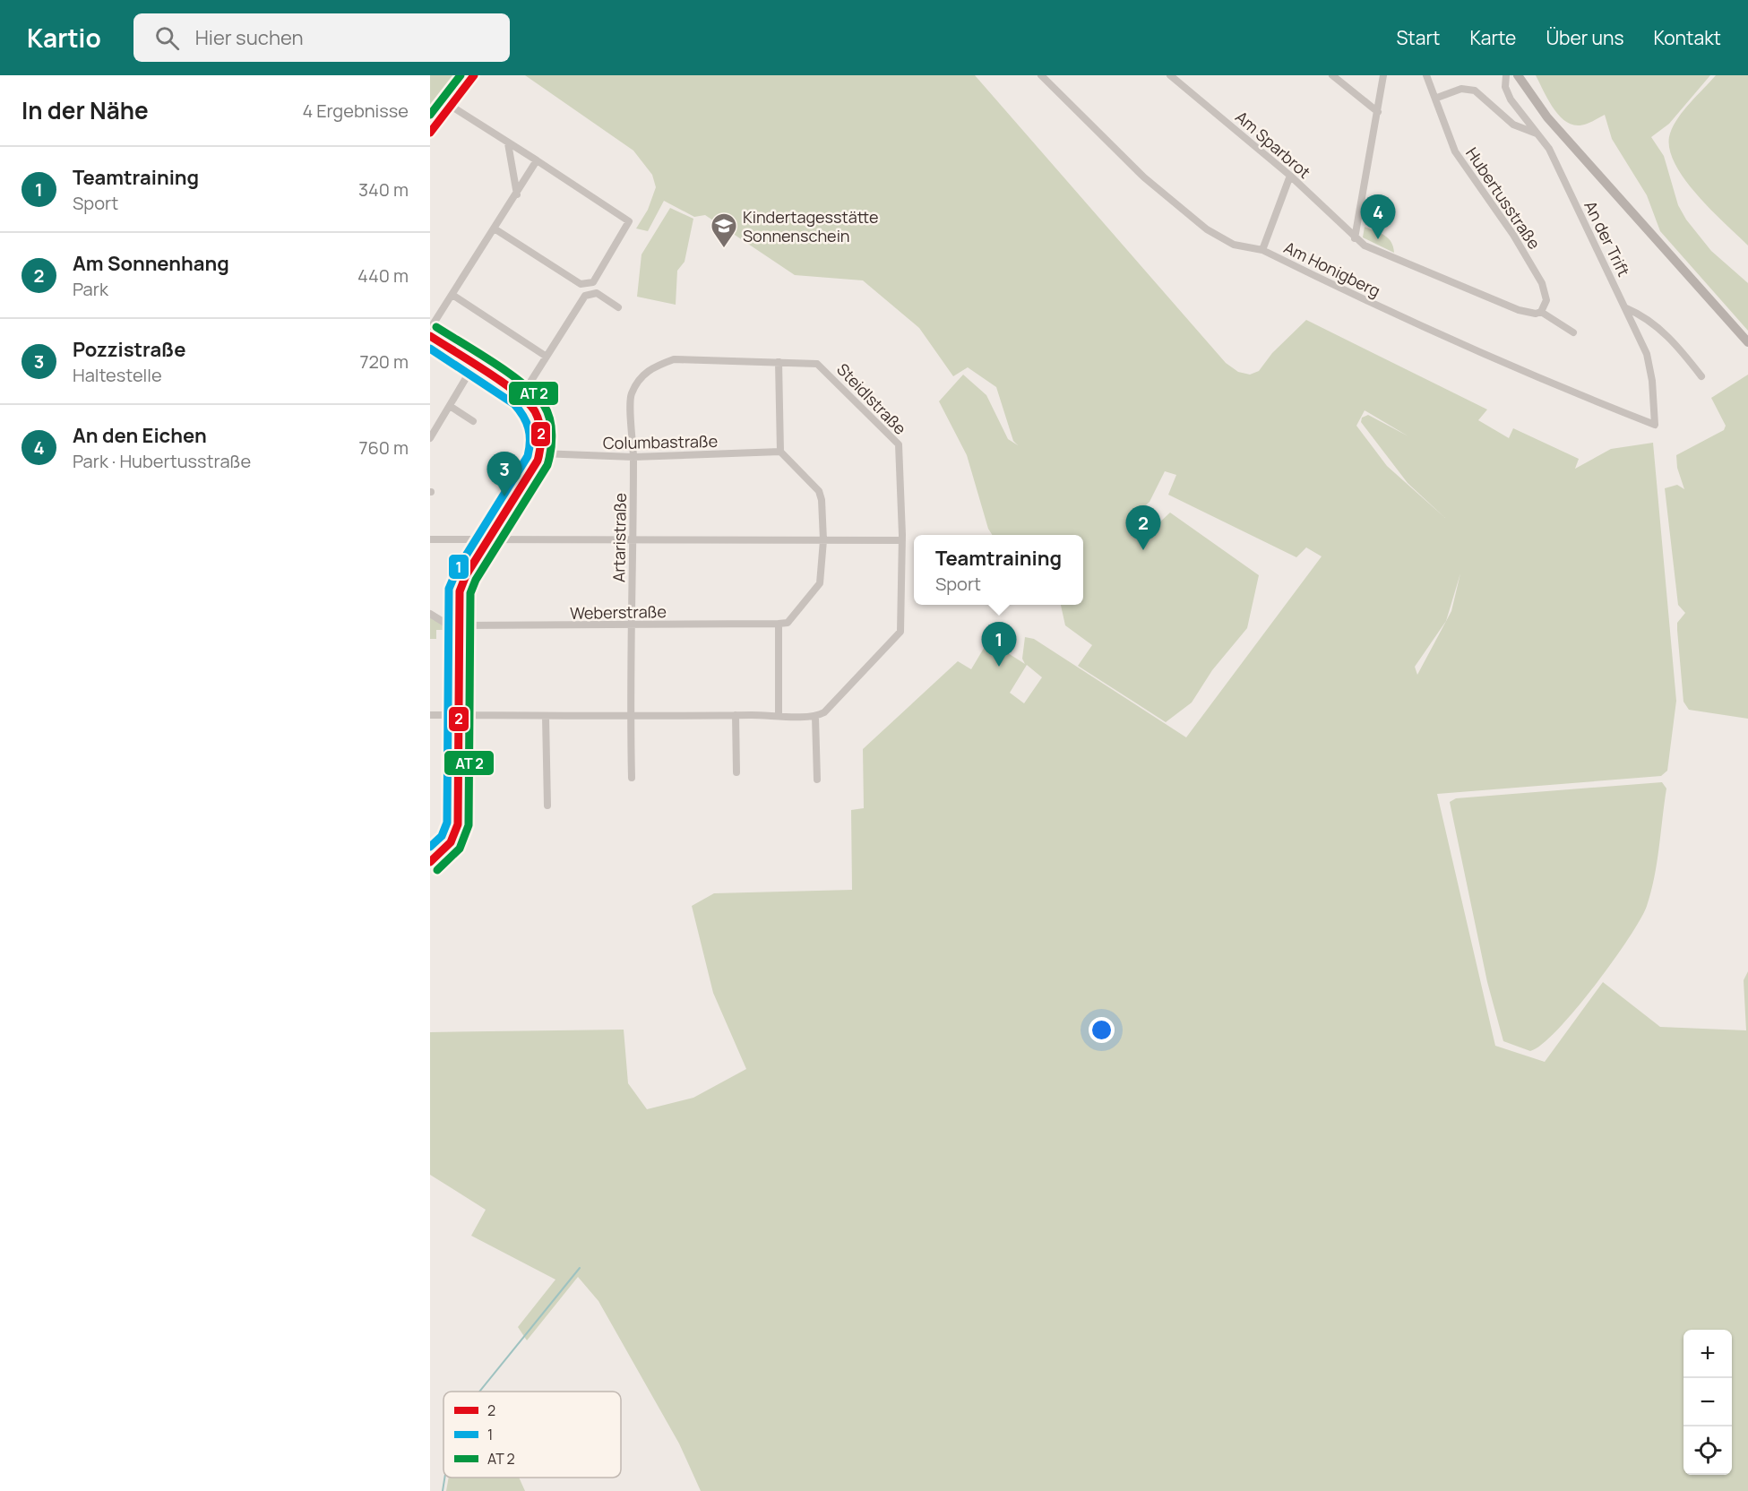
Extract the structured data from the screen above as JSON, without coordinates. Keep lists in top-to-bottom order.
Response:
{
  "streets": {
    "street": [
      "Am Sparbrot",
      "Hubertusstraße",
      "An der Trift",
      "Am Honigberg",
      "Steidlstraße",
      "Columbastraße",
      "Artaristraße",
      "Weberstraße"
    ]
  },
  "crossings": [
    ["An der Trift", "Am Honigberg"],
    ["Steidlstraße", "Columbastraße"],
    ["Steidlstraße", "Artaristraße"],
    ["Columbastraße", "Artaristraße"],
    ["Artaristraße", "Weberstraße"]
  ],
  "places": {
    "school or university": ["Kindertagesstätte Sonnenschein"]
  },
  "lines": ["transit line 2", "transit line 1"],
  "legend": ["2", "1", "AT 2"],
  "page": {
    "header": "Kartio",
    "search": "Hier suchen",
    "nav": [
      "Start",
      "Karte",
      "Über uns",
      "Kontakt"
    ],
    "heading": ["In der Nähe", "4 Ergebnisse"],
    "list": [
      {
        "mark": "1",
        "name": "Teamtraining",
        "note": "Sport",
        "value": "340 m"
      },
      {
        "mark": "2",
        "name": "Am Sonnenhang",
        "note": "Park",
        "value": "440 m"
      },
      {
        "mark": "3",
        "name": "Pozzistraße",
        "note": "Haltestelle",
        "value": "720 m"
      },
      {
        "mark": "4",
        "name": "An den Eichen",
        "note": "Park · Hubertusstraße",
        "value": "760 m"
      }
    ],
    "pins": [
      "4",
      "3",
      "2",
      "1"
    ],
    "popup": ["Teamtraining", "Sport"],
    "map_buttons": ["+", "−"]
  }
}
